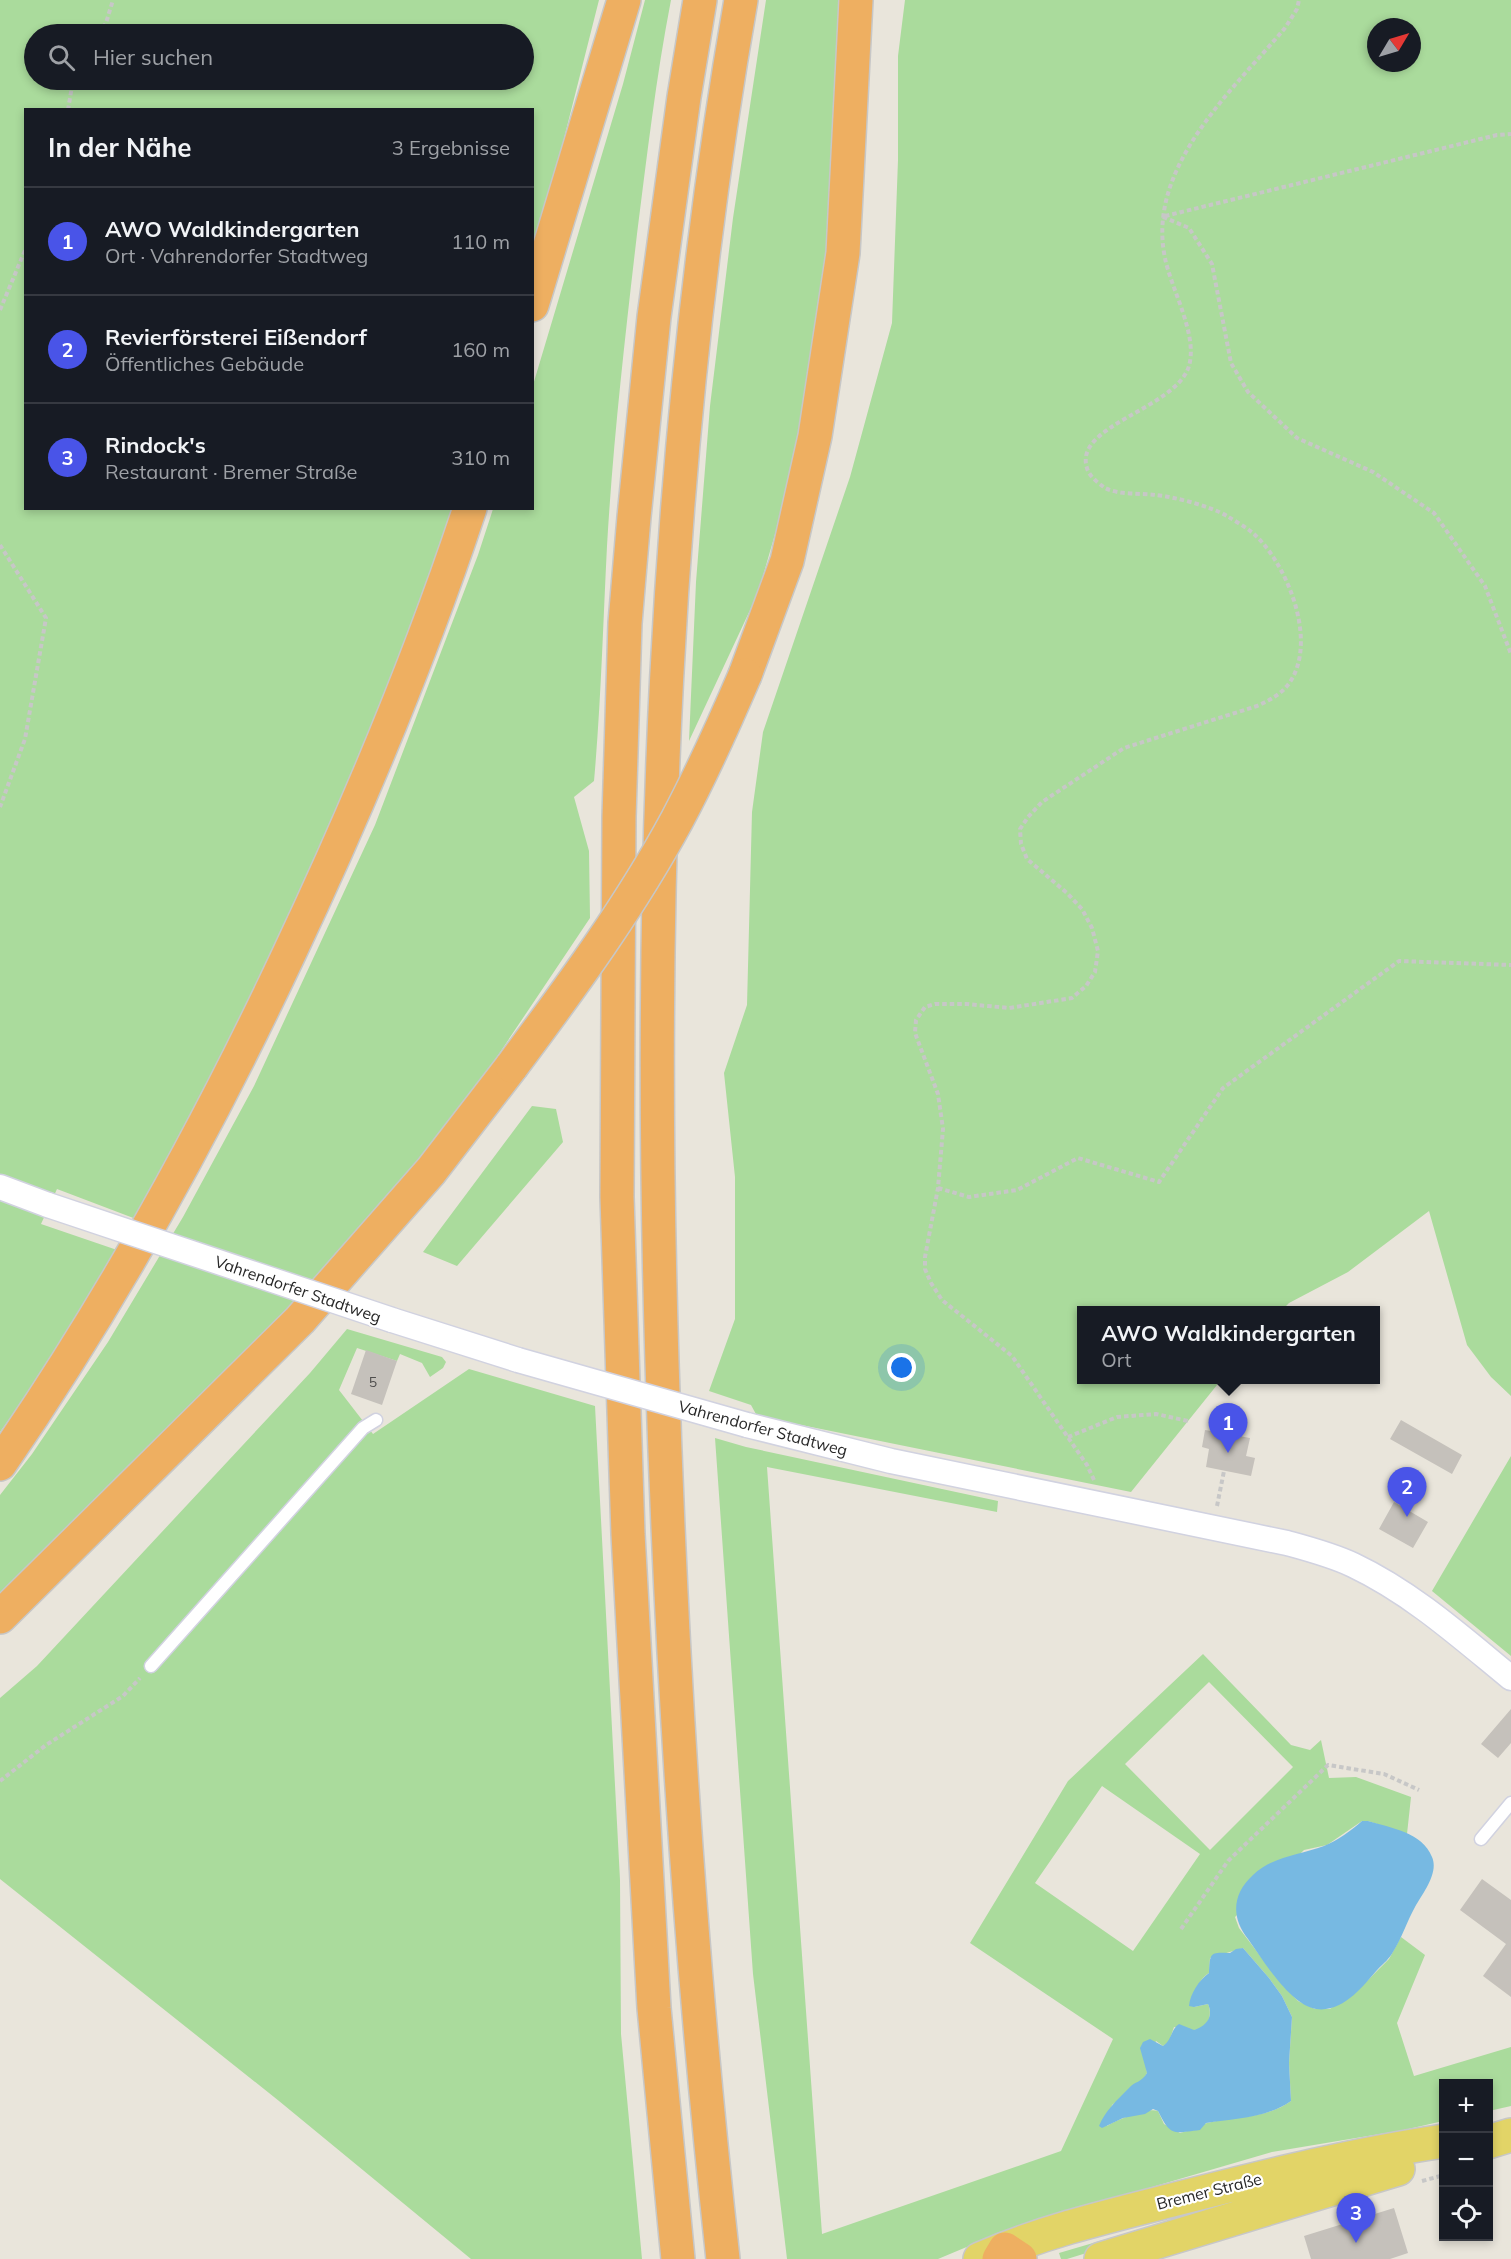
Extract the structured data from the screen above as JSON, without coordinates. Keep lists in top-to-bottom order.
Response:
{
  "streets": {
    "main road": ["Bremer Straße"],
    "street": ["Vahrendorfer Stadtweg"]
  },
  "house_numbers": ["5"],
  "north": "top right",
  "page": {
    "search": "Hier suchen",
    "heading": ["In der Nähe", "3 Ergebnisse"],
    "list": [
      {
        "mark": "1",
        "name": "AWO Waldkindergarten",
        "note": "Ort · Vahrendorfer Stadtweg",
        "value": "110 m"
      },
      {
        "mark": "2",
        "name": "Revierförsterei Eißendorf",
        "note": "Öffentliches Gebäude",
        "value": "160 m"
      },
      {
        "mark": "3",
        "name": "Rindock's",
        "note": "Restaurant · Bremer Straße",
        "value": "310 m"
      }
    ],
    "popup": ["AWO Waldkindergarten", "Ort"],
    "pins": ["1", "2", "3"],
    "map_buttons": ["+", "−"]
  }
}
